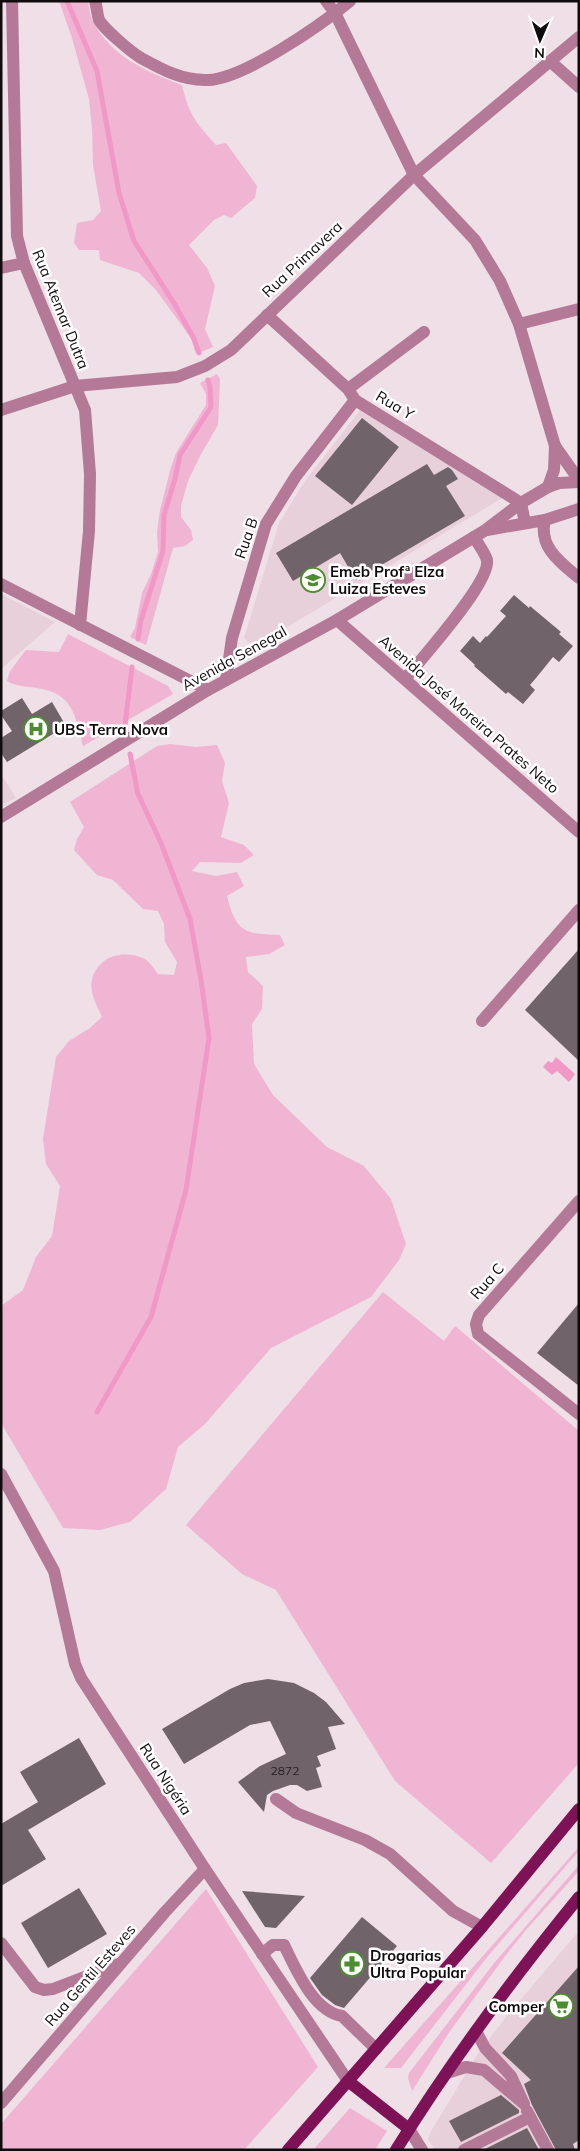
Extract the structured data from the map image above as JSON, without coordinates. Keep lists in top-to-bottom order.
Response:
{
  "streets": {
    "street": [
      "Rua Primavera",
      "Rua Atemar Dutra",
      "Rua Y",
      "Rua B",
      "Avenida Senegal",
      "Avenida José Moreira Prates Neto",
      "Rua C",
      "Rua Nigéria",
      "Rua Gentil Esteves"
    ]
  },
  "crossings": [
    ["Rua Primavera", "Rua Atemar Dutra"],
    ["Rua Primavera", "Rua Y"],
    ["Rua Y", "Rua B"],
    ["Rua Y", "Avenida Senegal"],
    ["Rua B", "Avenida Senegal"],
    ["Avenida Senegal", "Avenida José Moreira Prates Neto"],
    ["Rua Nigéria", "Rua Gentil Esteves"]
  ],
  "places": {
    "school or university": ["Emeb Profª Elza Luiza Esteves"],
    "hospital": ["UBS Terra Nova"],
    "pharmacy": ["Drogarias Ultra Popular"],
    "supermarket": ["Comper"]
  },
  "house_numbers": ["2872"],
  "north": "bottom"
}
